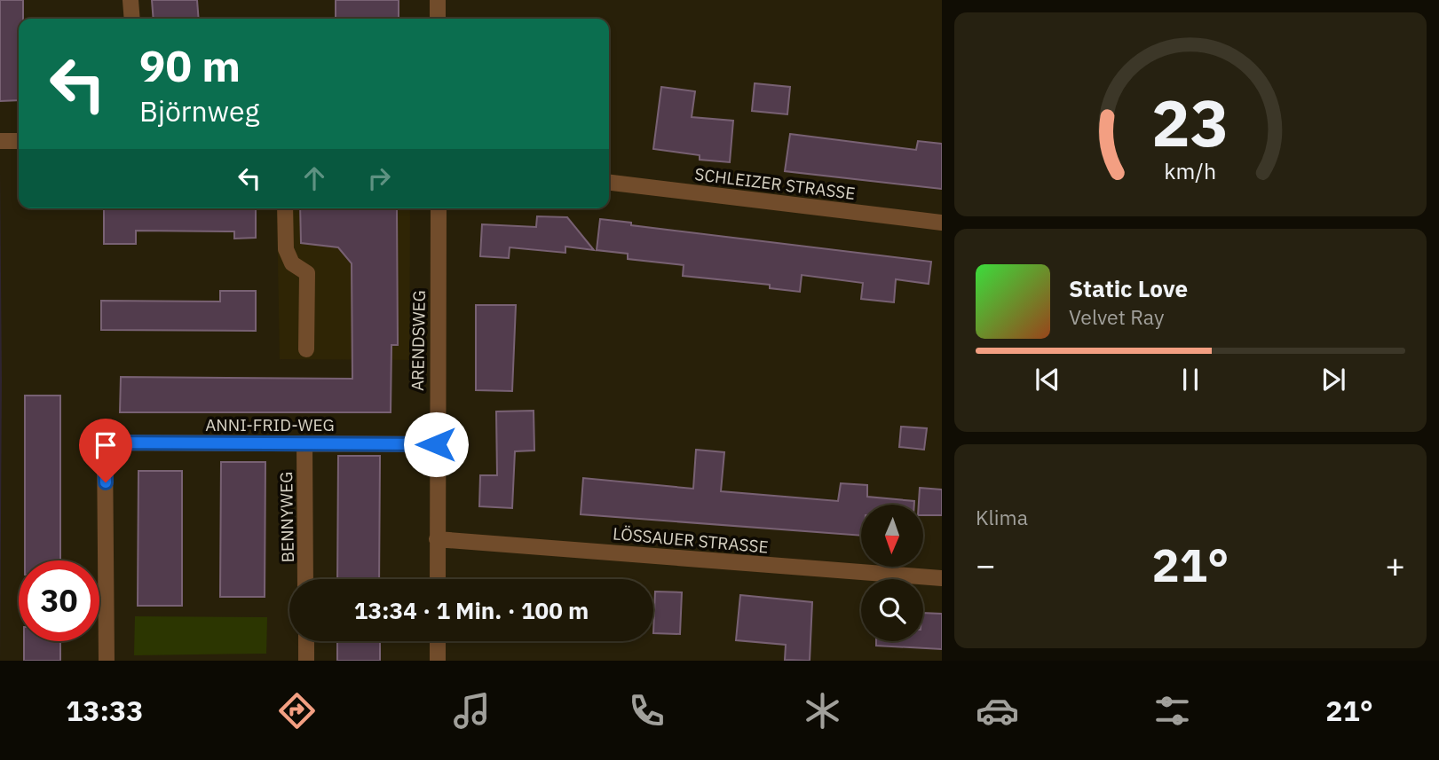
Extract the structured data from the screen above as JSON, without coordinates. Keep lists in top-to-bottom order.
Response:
{
  "streets": {
    "street": [
      "SCHLEIZER STRASSE",
      "ARENDSWEG",
      "ANNI-FRID-WEG",
      "BENNYWEG",
      "LÖSSAUER STRASSE"
    ]
  },
  "crossings": [
    ["ARENDSWEG", "ANNI-FRID-WEG"],
    ["ARENDSWEG", "LÖSSAUER STRASSE"],
    ["ANNI-FRID-WEG", "BENNYWEG"]
  ],
  "north": "bottom",
  "page": {
    "turn": ["90 m", "Björnweg"],
    "song": ["Static Love", "Velvet Ray"],
    "tile": "Klima",
    "heat": ["−", "21°", "+"],
    "limit": "30",
    "trip": "13:34 · 1 Min. · 100 m",
    "tabs": ["13:33", "21°"],
    "gauge": ["23", "km/h"]
  }
}
